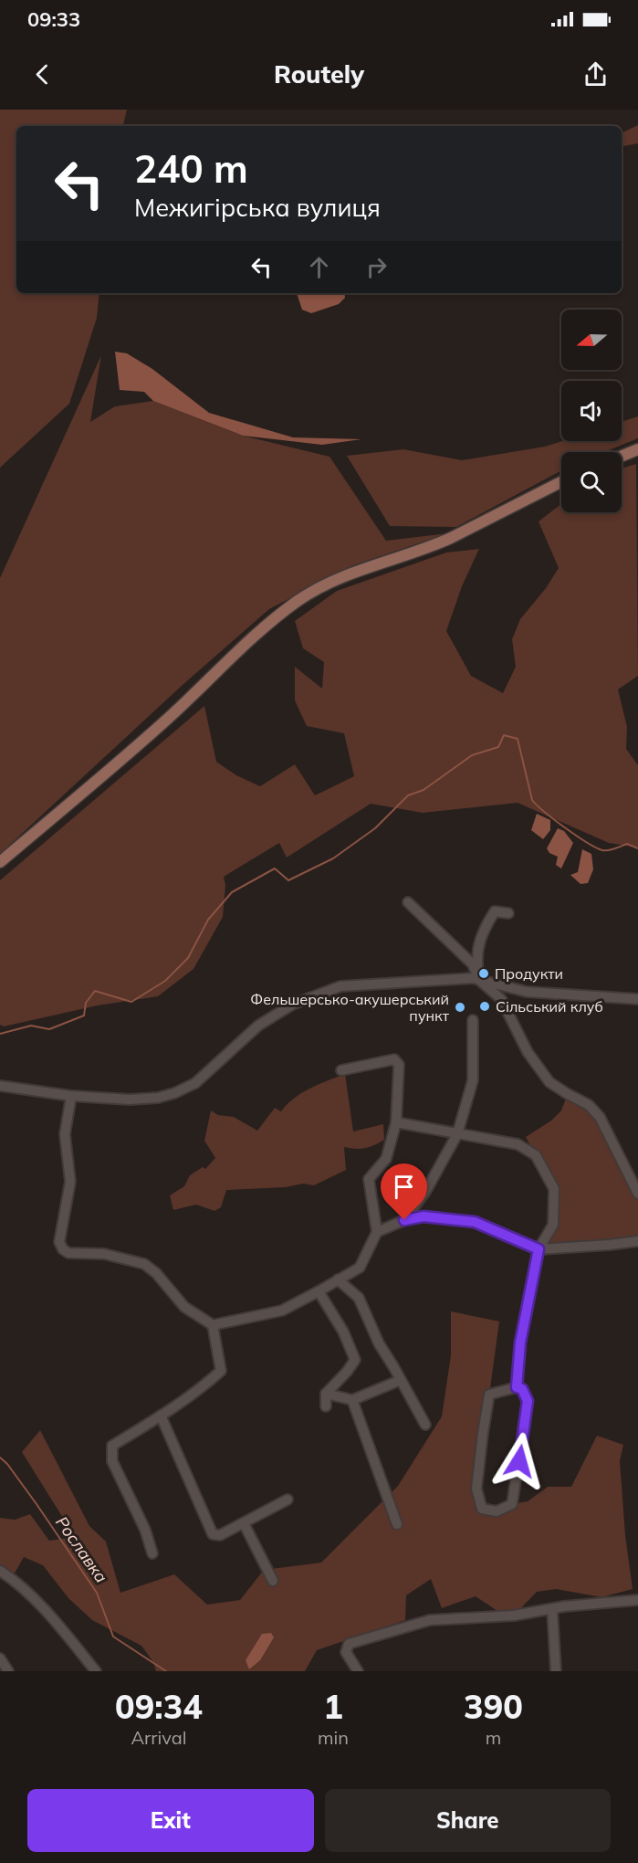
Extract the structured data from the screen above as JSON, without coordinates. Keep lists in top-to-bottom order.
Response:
{
  "water": ["Рославка"],
  "places": ["Продукти", "Сільський клуб", "Фельшерсько-акушерський пункт"],
  "north": "left",
  "page": {
    "status": "09:33",
    "header": "Routely",
    "turn": ["240 m", "Межигірська вулиця"],
    "eta": [
      "09:34",
      "Arrival",
      "1",
      "min",
      "390",
      "m"
    ],
    "buttons": ["Exit", "Share"]
  }
}
